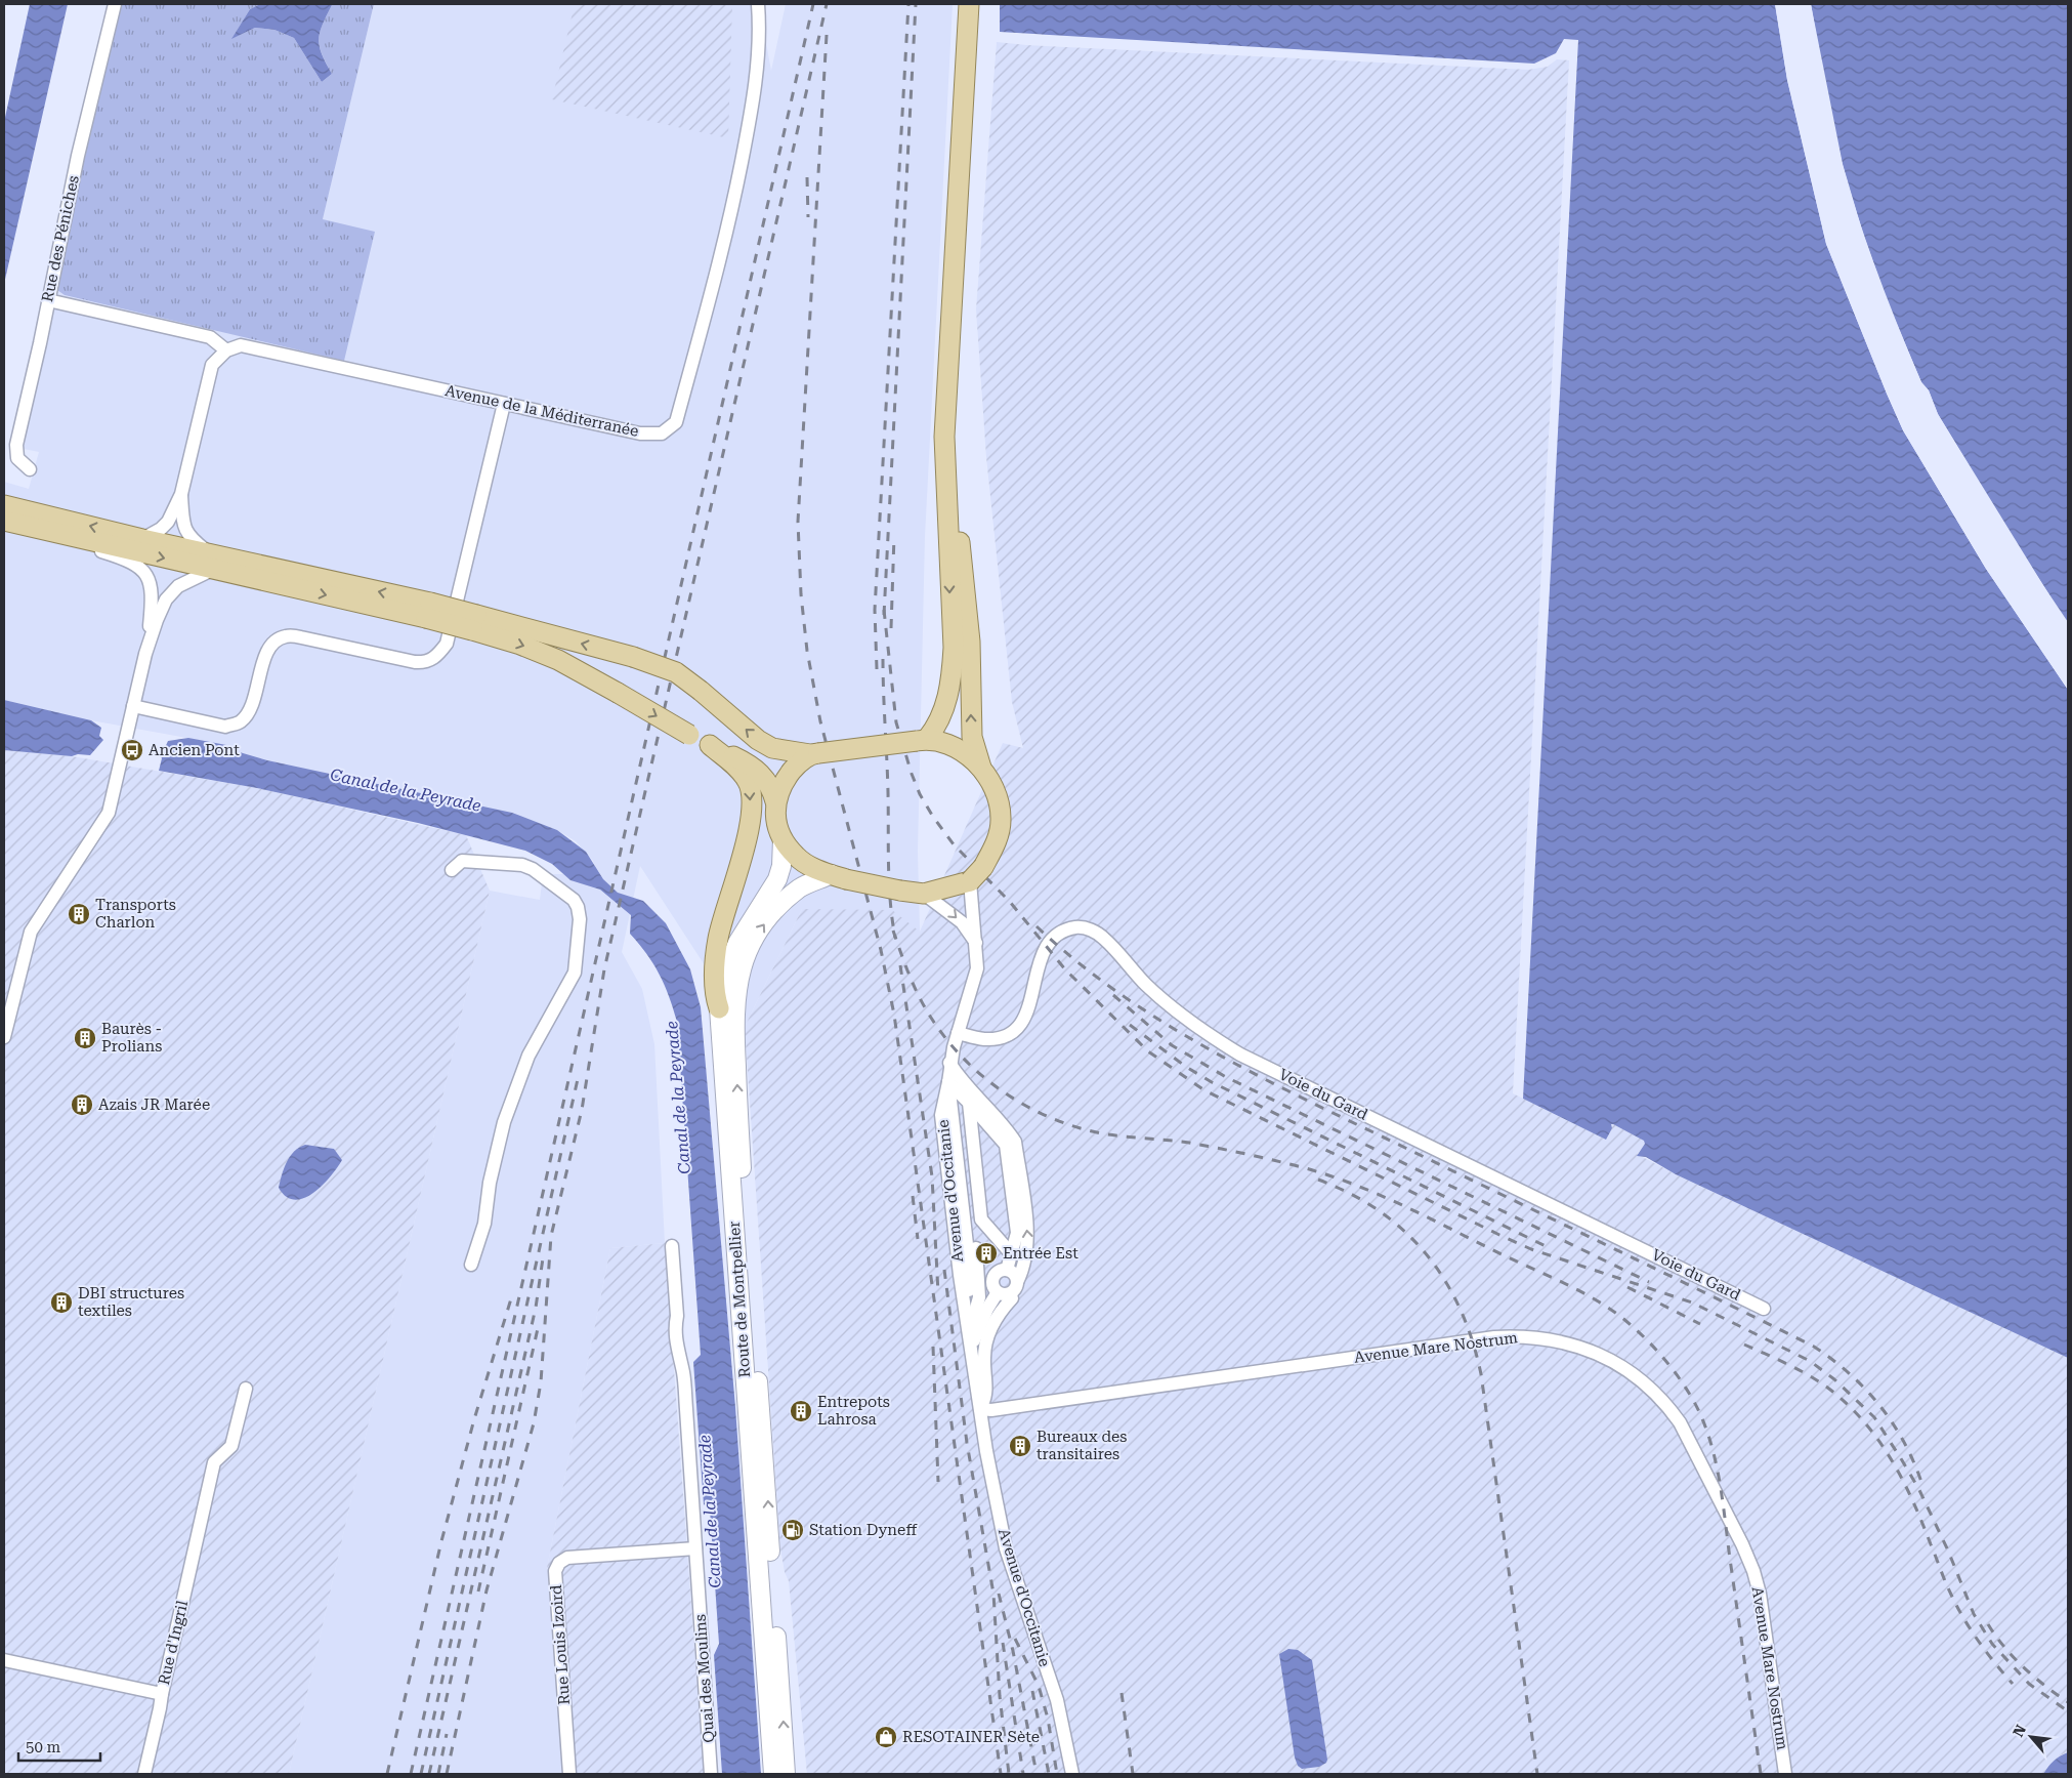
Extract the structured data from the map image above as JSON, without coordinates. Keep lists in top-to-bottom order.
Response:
{
  "streets": {
    "main road": ["Route de Montpellier"],
    "street": [
      "Rue des Péniches",
      "Avenue de la Méditerranée",
      "Voie du Gard",
      "Avenue d'Occitanie",
      "Avenue Mare Nostrum",
      "Rue d'Ingril",
      "Rue Louis Izoird",
      "Quai des Moulins"
    ]
  },
  "crossings": [
    ["Voie du Gard", "Avenue d'Occitanie"],
    ["Avenue d'Occitanie", "Avenue Mare Nostrum"],
    ["Rue Louis Izoird", "Quai des Moulins"]
  ],
  "water": ["Canal de la Peyrade"],
  "places": {
    "bus stop": ["Ancien Pont"],
    "building": [
      "Transports Charlon",
      "Baurès - Prolians",
      "Azais JR Marée",
      "Entrée Est",
      "DBI structures textiles",
      "Entrepots Lahrosa",
      "Bureaux des transitaires"
    ],
    "fuel station": ["Station Dyneff"],
    "shop": ["RESOTAINER Sète"]
  },
  "scale_bar": "50 m",
  "north": "top left"
}
